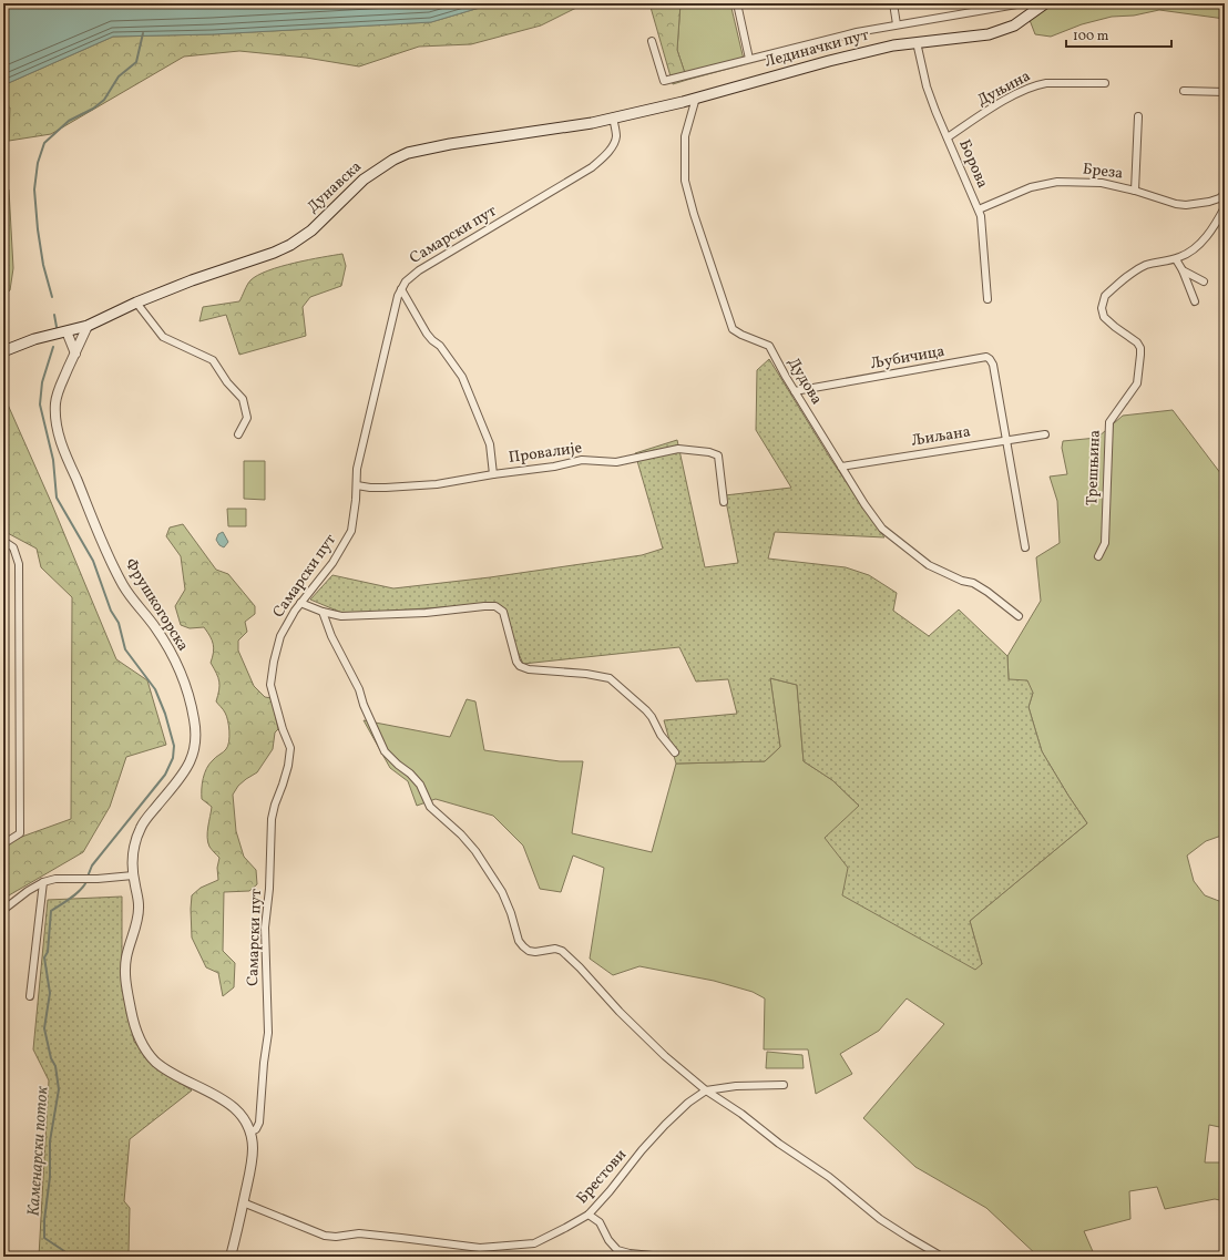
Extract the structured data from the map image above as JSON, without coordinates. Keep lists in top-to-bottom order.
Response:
{
  "streets": {
    "main road": ["Лединачки пут", "Дунавска"],
    "street": [
      "Дуњина",
      "Борова",
      "Бреза",
      "Самарски пут",
      "Љубичица",
      "Дудова",
      "Љиљана",
      "Провалије",
      "Трешњина",
      "Фрушкогорска",
      "Брестови"
    ]
  },
  "crossings": [
    ["Лединачки пут", "Борова"],
    ["Лединачки пут", "Дунавска"],
    ["Лединачки пут", "Самарски пут"],
    ["Лединачки пут", "Дудова"],
    ["Дуњина", "Борова"],
    ["Борова", "Бреза"],
    ["Дунавска", "Фрушкогорска"],
    ["Самарски пут", "Провалије"],
    ["Самарски пут", "Фрушкогорска"],
    ["Љубичица", "Дудова"],
    ["Љубичица", "Љиљана"],
    ["Дудова", "Љиљана"],
    ["Фрушкогорска", "Брестови"]
  ],
  "water": ["Каменарски поток"],
  "scale_bar": "100 m"
}
